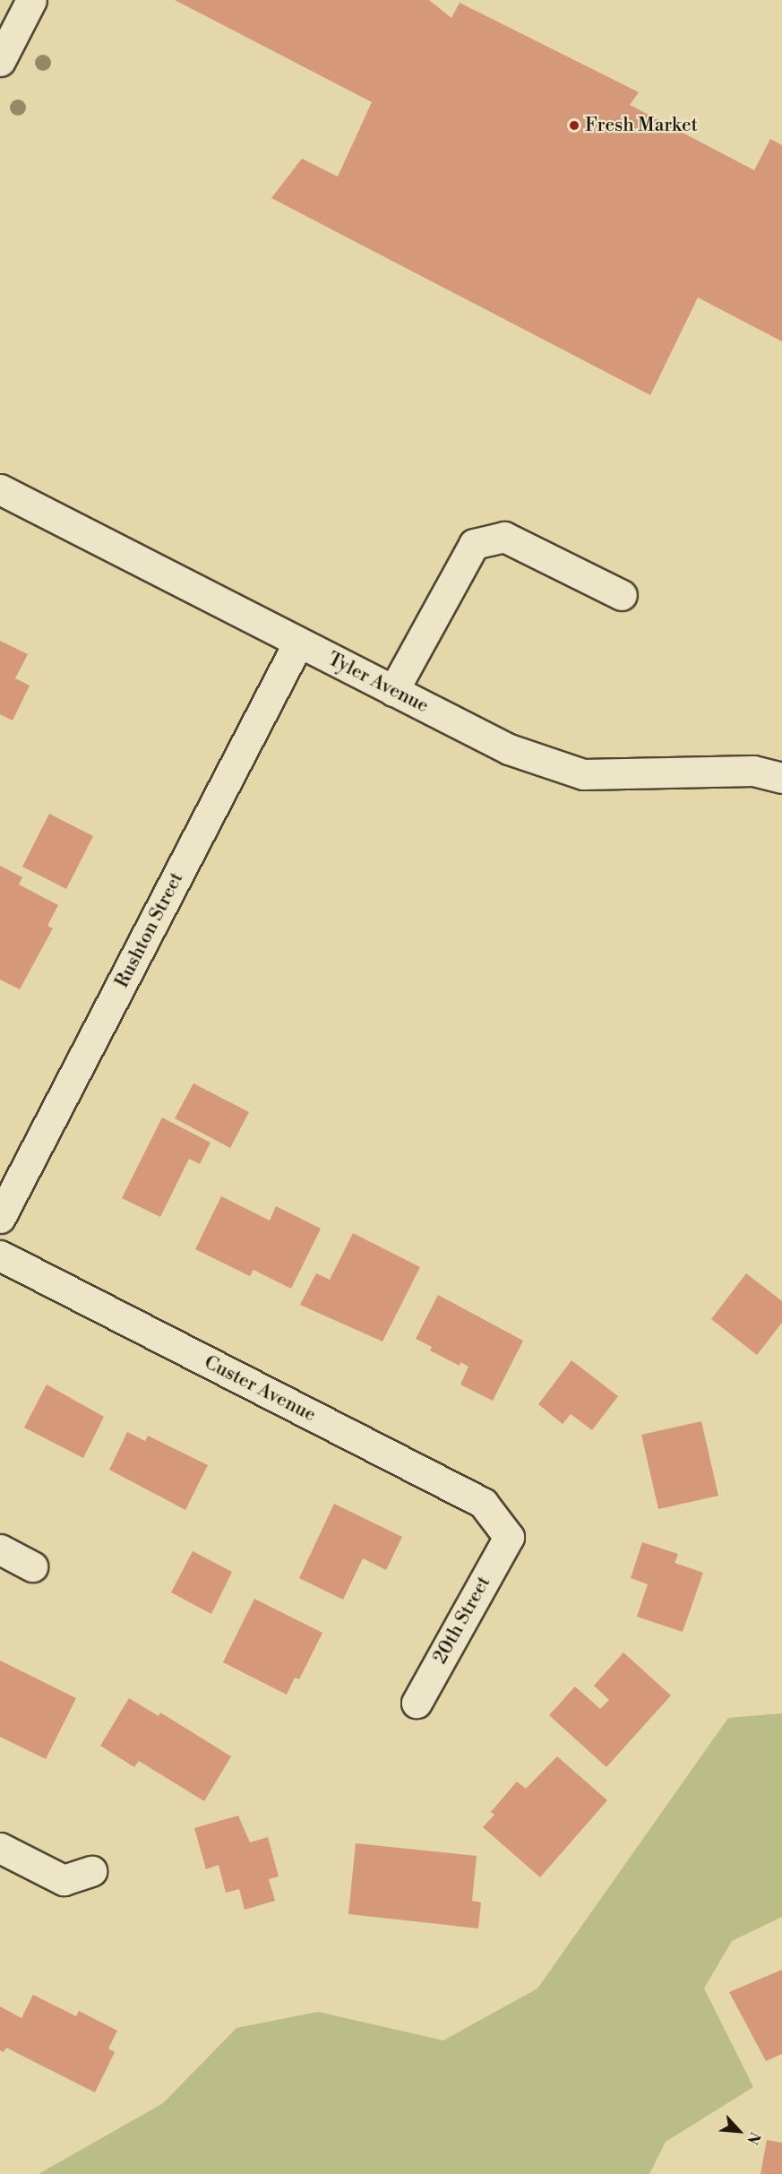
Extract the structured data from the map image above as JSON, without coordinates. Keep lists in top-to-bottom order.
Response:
{
  "streets": {
    "street": [
      "Tyler Avenue",
      "Rushton Street",
      "Custer Avenue",
      "20th Street"
    ]
  },
  "crossings": [
    ["Tyler Avenue", "Rushton Street"],
    ["Custer Avenue", "20th Street"]
  ],
  "places": ["Fresh Market"],
  "north": "bottom right"
}
